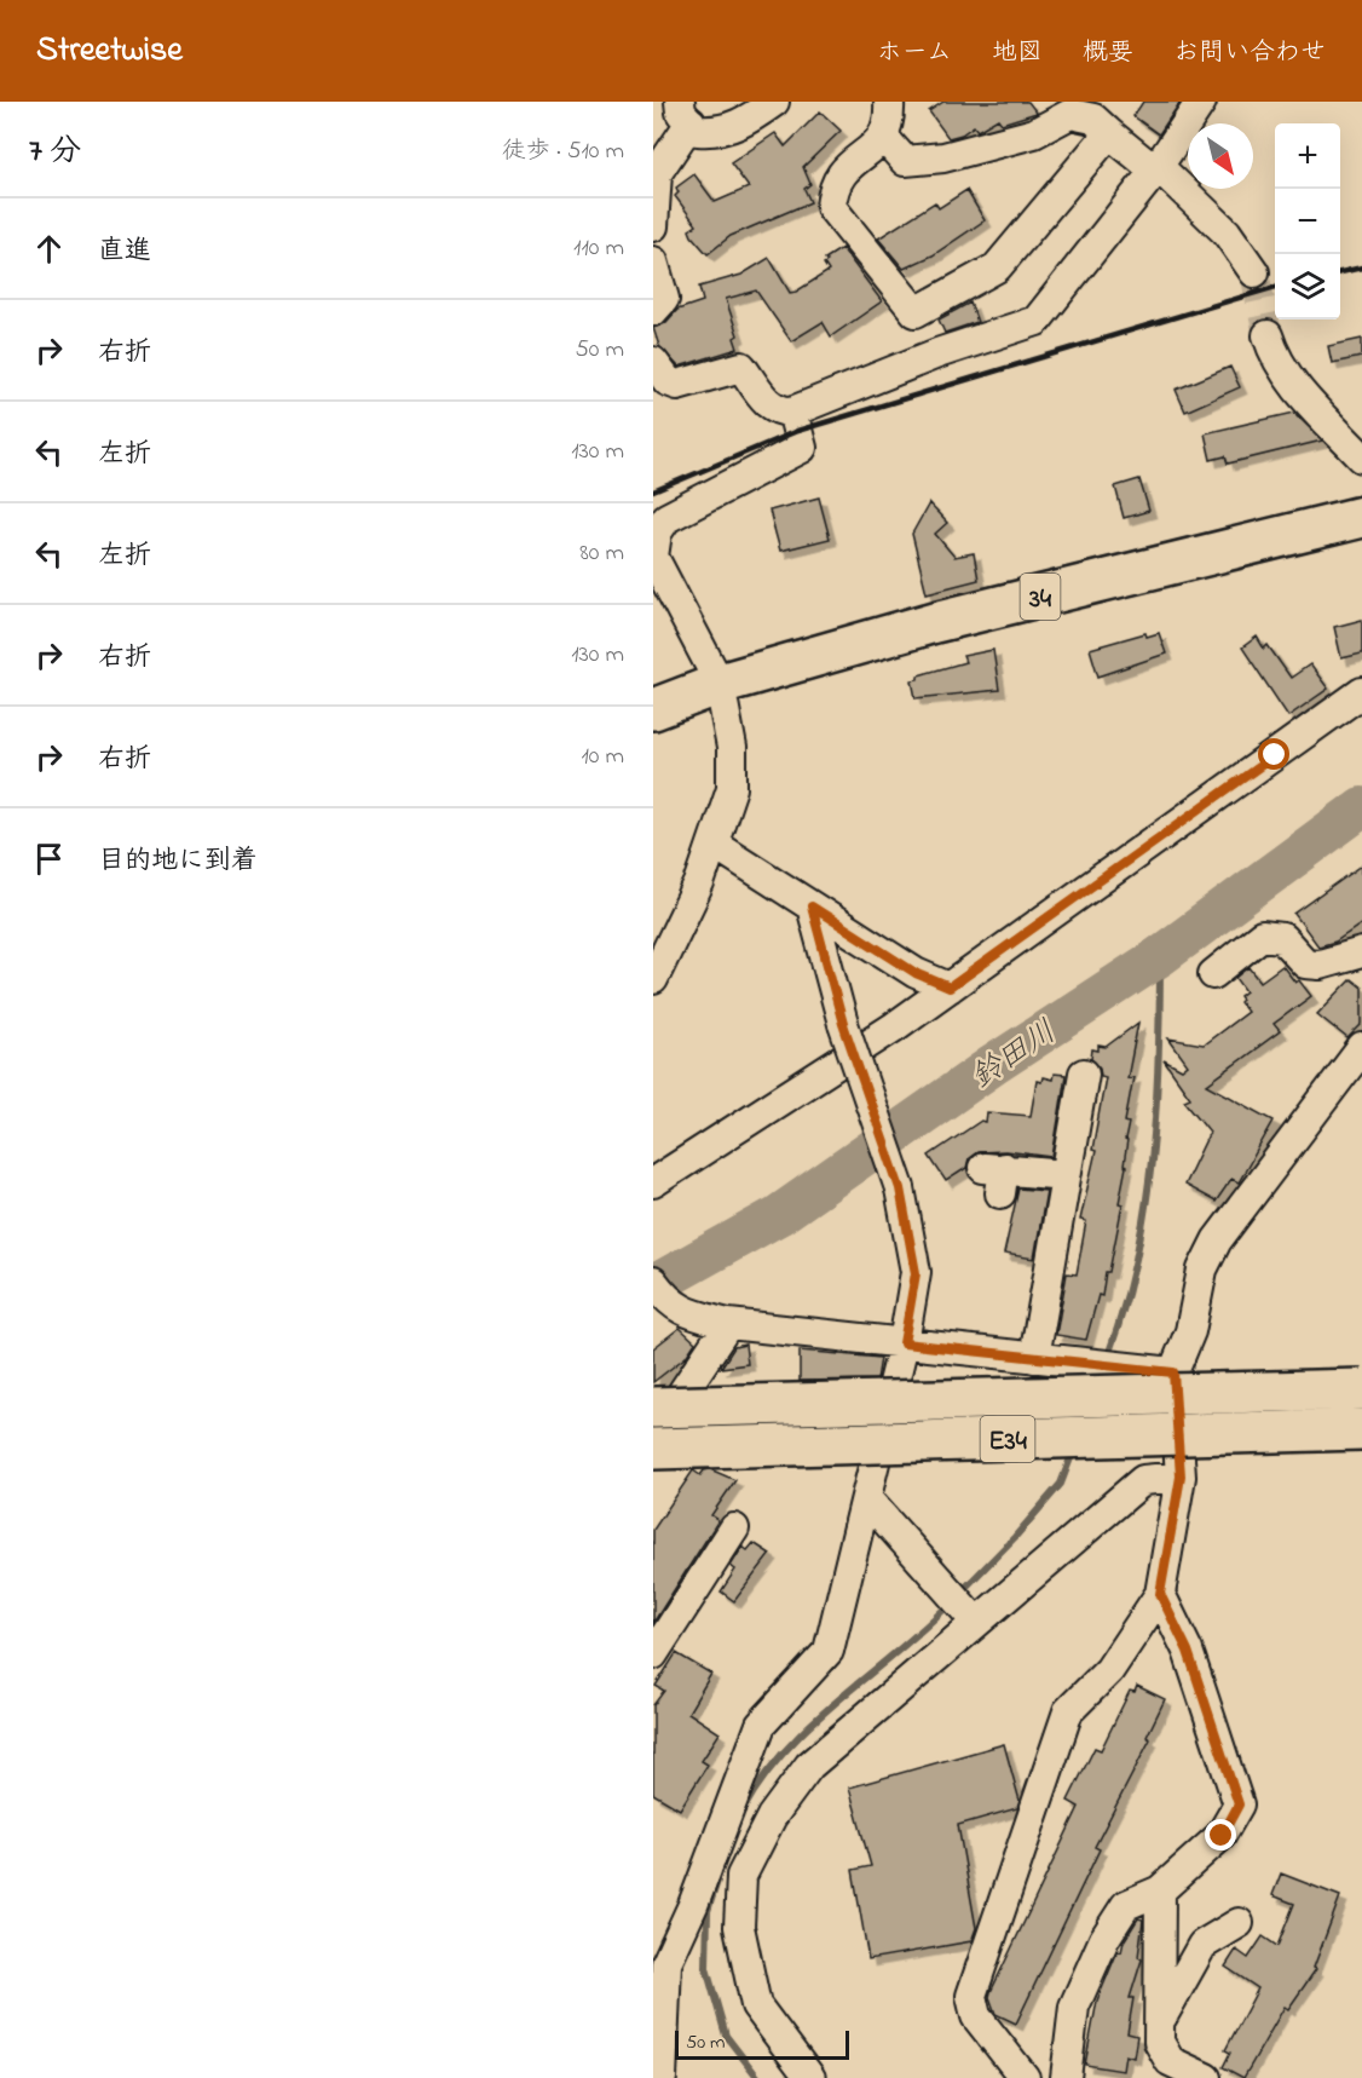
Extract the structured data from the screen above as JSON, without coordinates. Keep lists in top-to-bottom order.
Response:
{
  "streets": {
    "highway": ["34", "E34"]
  },
  "water": ["鈴田川"],
  "scale_bar": "50 m",
  "north": "bottom right",
  "page": {
    "header": "Streetwise",
    "nav": [
      "ホーム",
      "地図",
      "概要",
      "お問い合わせ"
    ],
    "heading": ["7 分", "徒歩 · 510 m"],
    "map_buttons": ["+", "−"],
    "list": [
      ["直進", "110 m"],
      ["右折", "50 m"],
      ["左折", "130 m"],
      ["左折", "80 m"],
      ["右折", "130 m"],
      ["右折", "10 m"],
      "目的地に到着"
    ],
    "scale": "50 m"
  }
}
